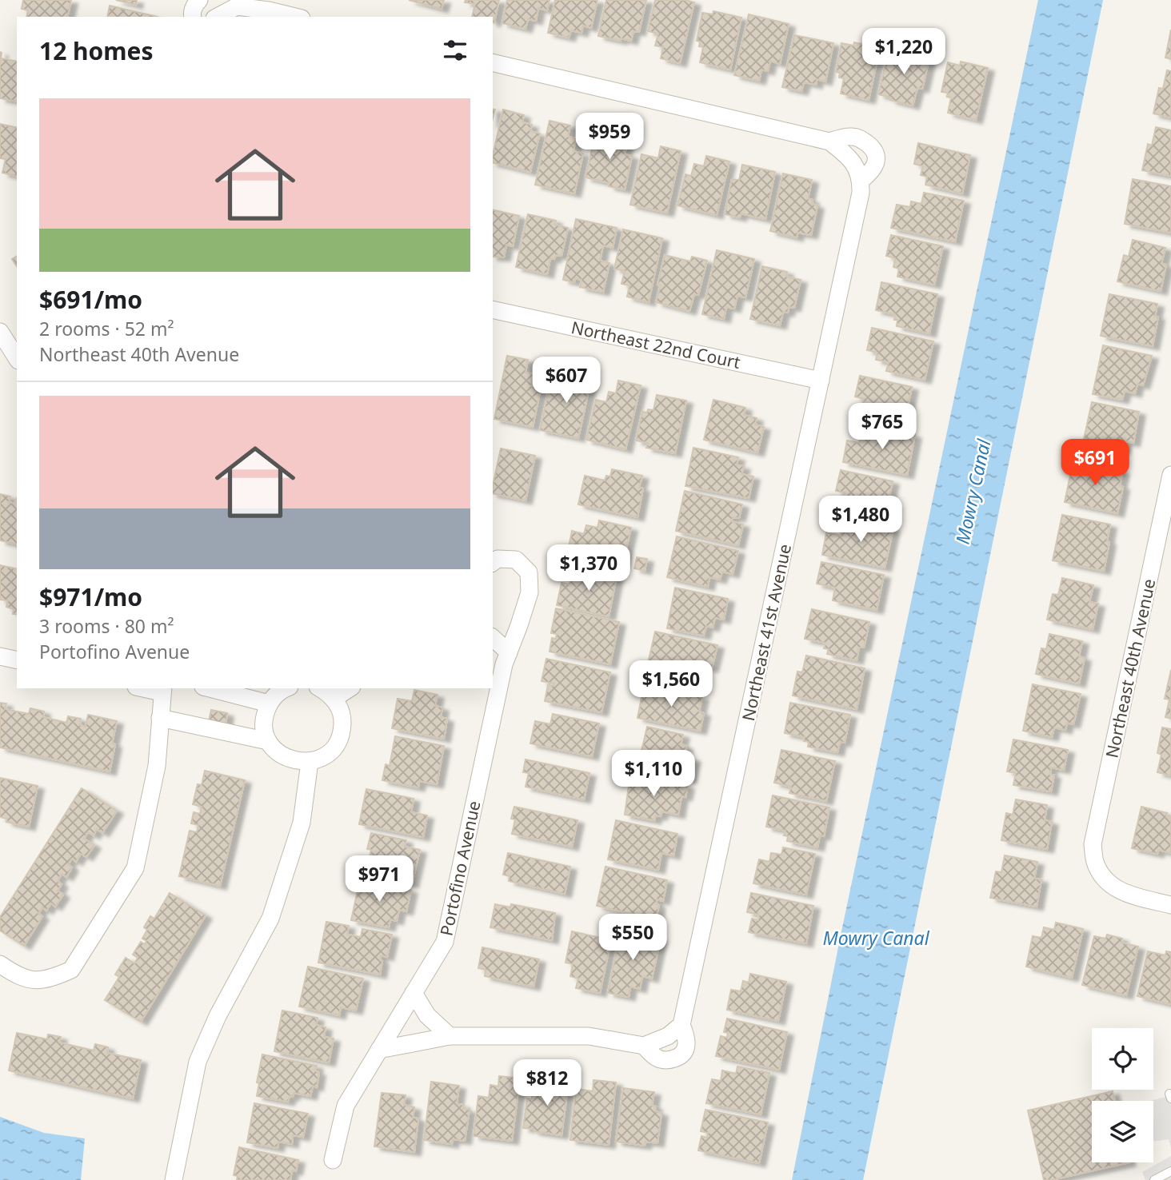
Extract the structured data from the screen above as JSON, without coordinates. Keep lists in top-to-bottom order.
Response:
{
  "streets": {
    "street": [
      "Northeast 22nd Court",
      "Northeast 41st Avenue",
      "Northeast 40th Avenue",
      "Portofino Avenue"
    ]
  },
  "crossings": [
    ["Northeast 22nd Court", "Northeast 41st Avenue"]
  ],
  "water": ["Mowry Canal"],
  "page": {
    "heading": "12 homes",
    "price": [
      "$1,220",
      "$959",
      "$607",
      "$765",
      "$691",
      "$1,480",
      "$1,370",
      "$1,560",
      "$1,110",
      "$971",
      "$550",
      "$812"
    ],
    "list": [
      {
        "name": "$691/mo",
        "note": "2 rooms · 52 m² · Northeast 40th Avenue"
      },
      {
        "name": "$971/mo",
        "note": "3 rooms · 80 m² · Portofino Avenue"
      }
    ]
  }
}
